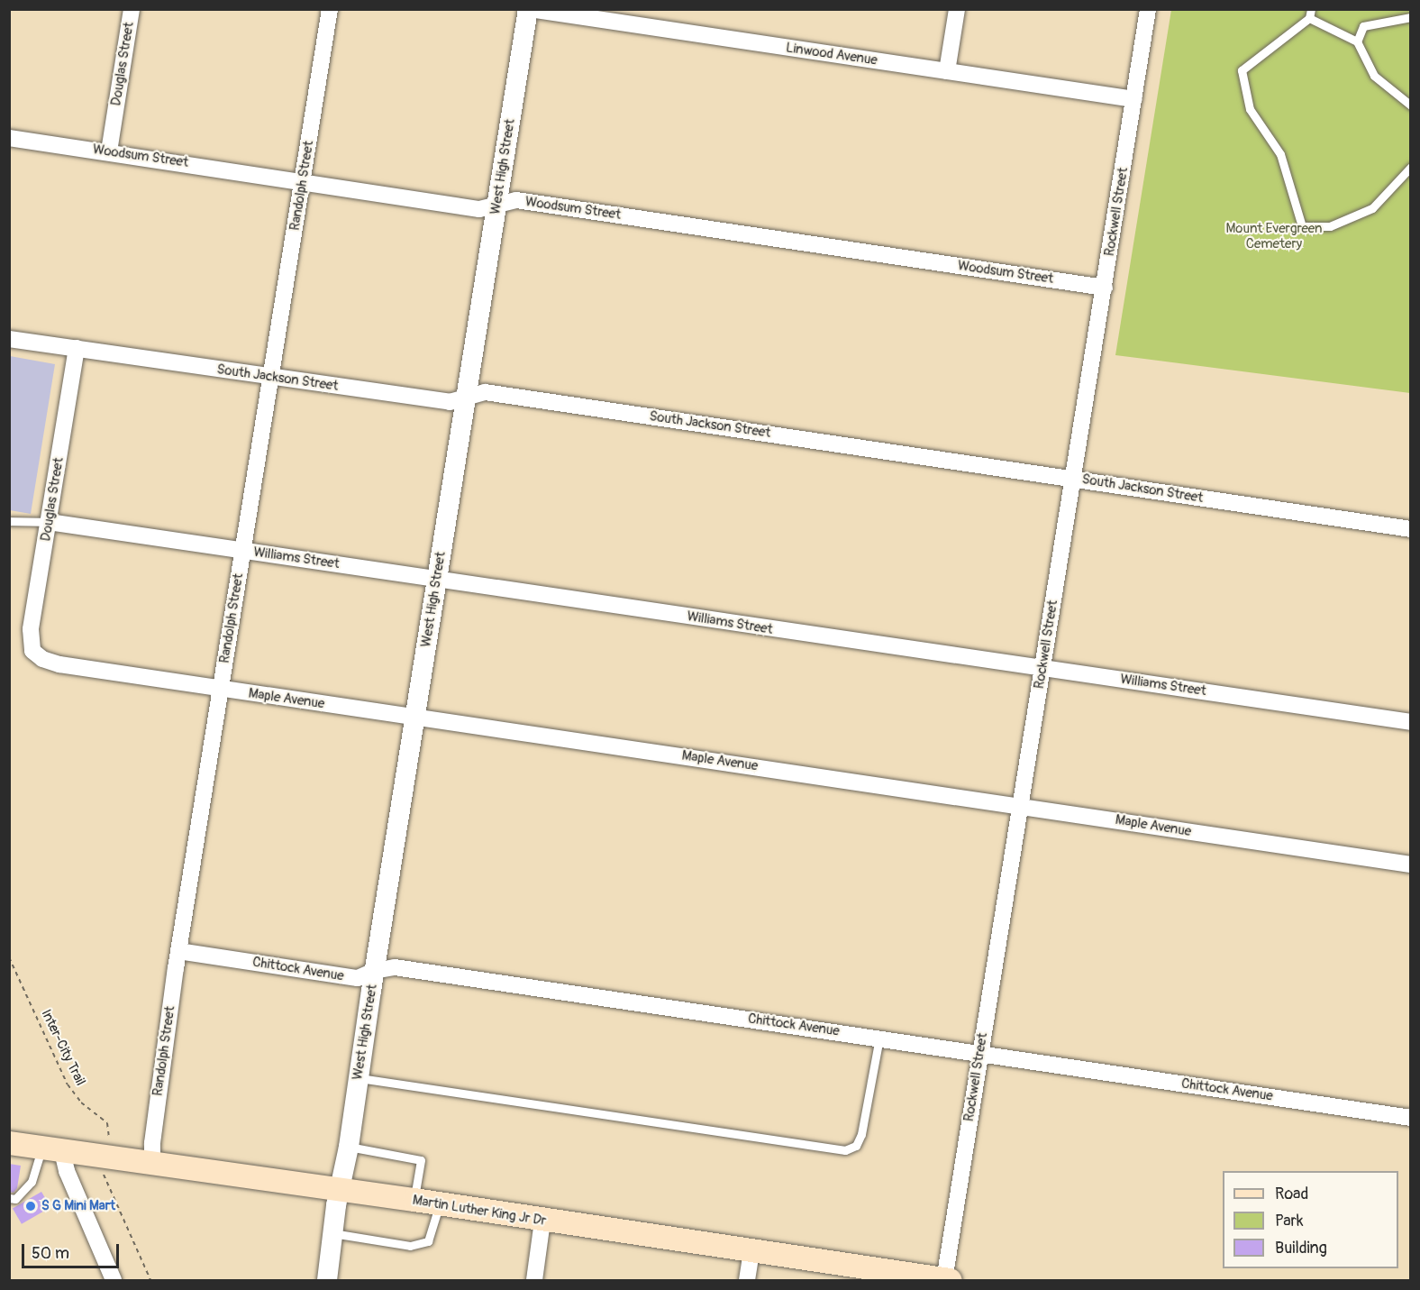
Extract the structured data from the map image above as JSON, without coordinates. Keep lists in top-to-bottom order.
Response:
{
  "streets": {
    "main road": ["Martin Luther King Jr Dr"],
    "street": [
      "Linwood Avenue",
      "Douglas Street",
      "Woodsum Street",
      "West High Street",
      "Randolph Street",
      "Rockwell Street",
      "South Jackson Street",
      "Williams Street",
      "Maple Avenue",
      "Chittock Avenue"
    ],
    "path": ["Inter-City Trail"]
  },
  "crossings": [
    ["Linwood Avenue", "West High Street"],
    ["Linwood Avenue", "Rockwell Street"],
    ["Douglas Street", "Woodsum Street"],
    ["Douglas Street", "South Jackson Street"],
    ["Douglas Street", "Williams Street"],
    ["Douglas Street", "Maple Avenue"],
    ["Woodsum Street", "West High Street"],
    ["Woodsum Street", "Randolph Street"],
    ["Woodsum Street", "Rockwell Street"],
    ["West High Street", "South Jackson Street"],
    ["West High Street", "Williams Street"],
    ["West High Street", "Maple Avenue"],
    ["West High Street", "Chittock Avenue"],
    ["West High Street", "Martin Luther King Jr Dr"],
    ["Randolph Street", "South Jackson Street"],
    ["Randolph Street", "Williams Street"],
    ["Randolph Street", "Maple Avenue"],
    ["Randolph Street", "Chittock Avenue"],
    ["Randolph Street", "Martin Luther King Jr Dr"],
    ["Rockwell Street", "South Jackson Street"],
    ["Rockwell Street", "Williams Street"],
    ["Rockwell Street", "Maple Avenue"],
    ["Rockwell Street", "Chittock Avenue"],
    ["Rockwell Street", "Martin Luther King Jr Dr"]
  ],
  "parks": ["Mount Evergreen Cemetery"],
  "places": ["S G Mini Mart"],
  "legend": ["Road", "Park", "Building"],
  "scale_bar": "50 m"
}
